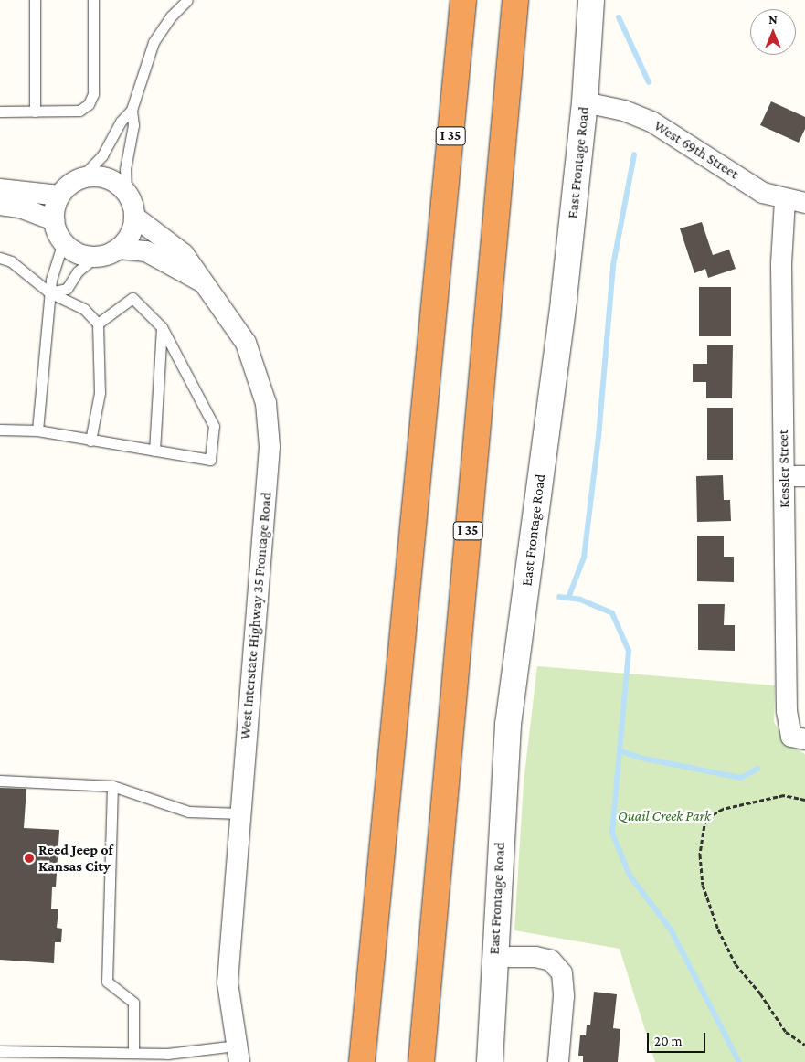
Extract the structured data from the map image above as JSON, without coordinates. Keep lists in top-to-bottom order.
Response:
{
  "streets": {
    "highway": ["I 35"],
    "street": [
      "West 69th Street",
      "East Frontage Road",
      "Kessler Street",
      "West Interstate Highway 35 Frontage Road"
    ]
  },
  "crossings": [
    ["West 69th Street", "East Frontage Road"],
    ["West 69th Street", "Kessler Street"]
  ],
  "parks": ["Quail Creek Park"],
  "places": ["Reed Jeep of Kansas City"],
  "scale_bar": "20 m",
  "north": "top"
}
